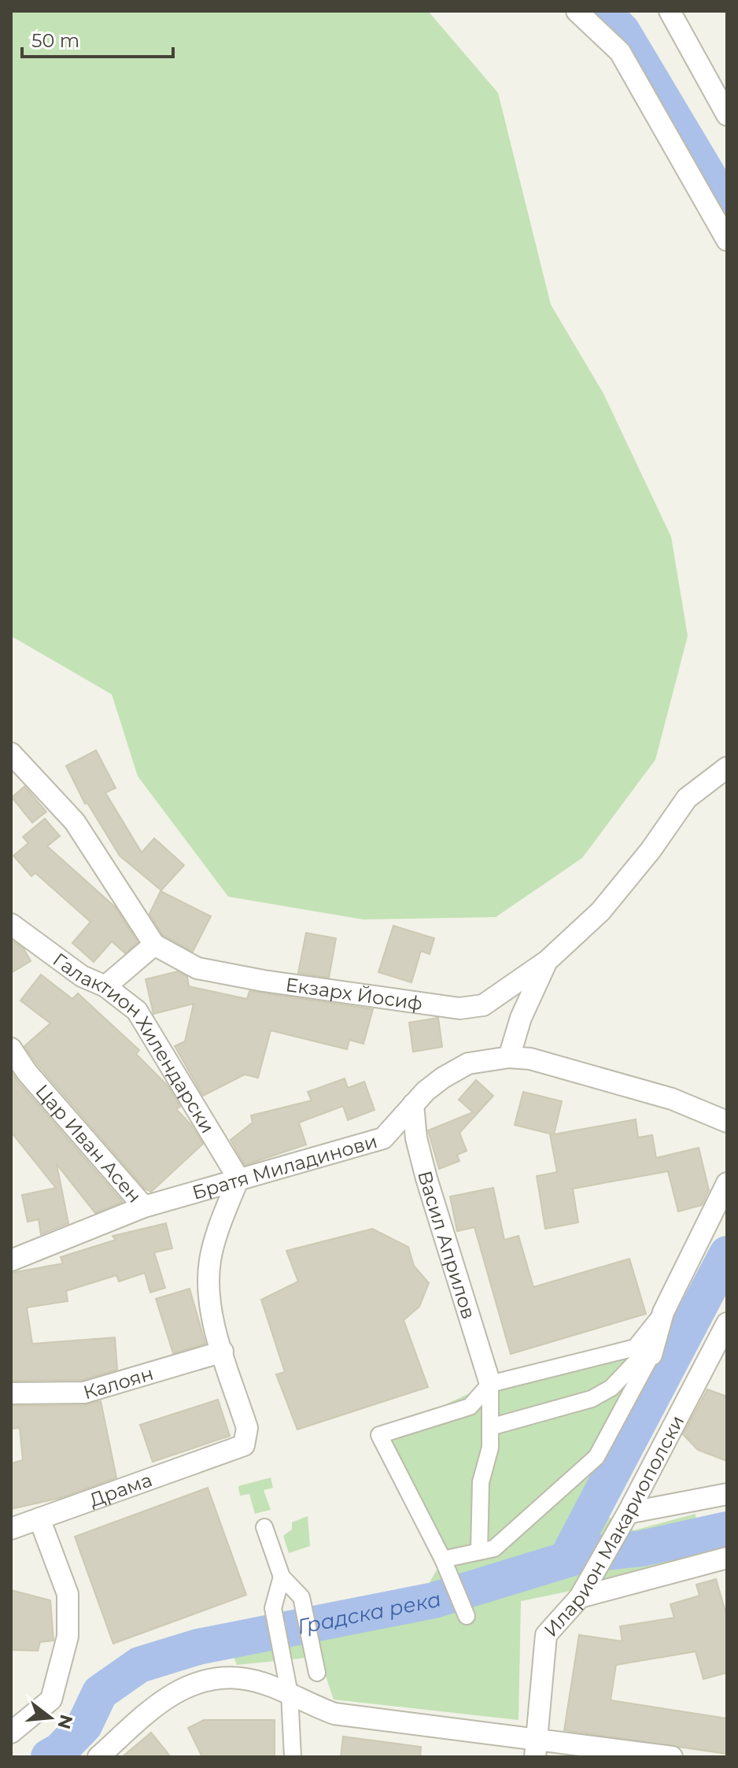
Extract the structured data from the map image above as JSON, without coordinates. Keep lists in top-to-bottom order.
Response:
{
  "streets": {
    "street": [
      "Екзарх Йосиф",
      "Галактион Хилендарски",
      "Цар Иван Асен",
      "Братя Миладинови",
      "Васил Априлов",
      "Калоян",
      "Драма",
      "Иларион Макариополски"
    ]
  },
  "crossings": [
    ["Галактион Хилендарски", "Братя Миладинови"],
    ["Цар Иван Асен", "Братя Миладинови"],
    ["Братя Миладинови", "Васил Априлов"],
    ["Калоян", "Драма"]
  ],
  "water": ["Градска река"],
  "scale_bar": "50 m",
  "north": "right"
}
